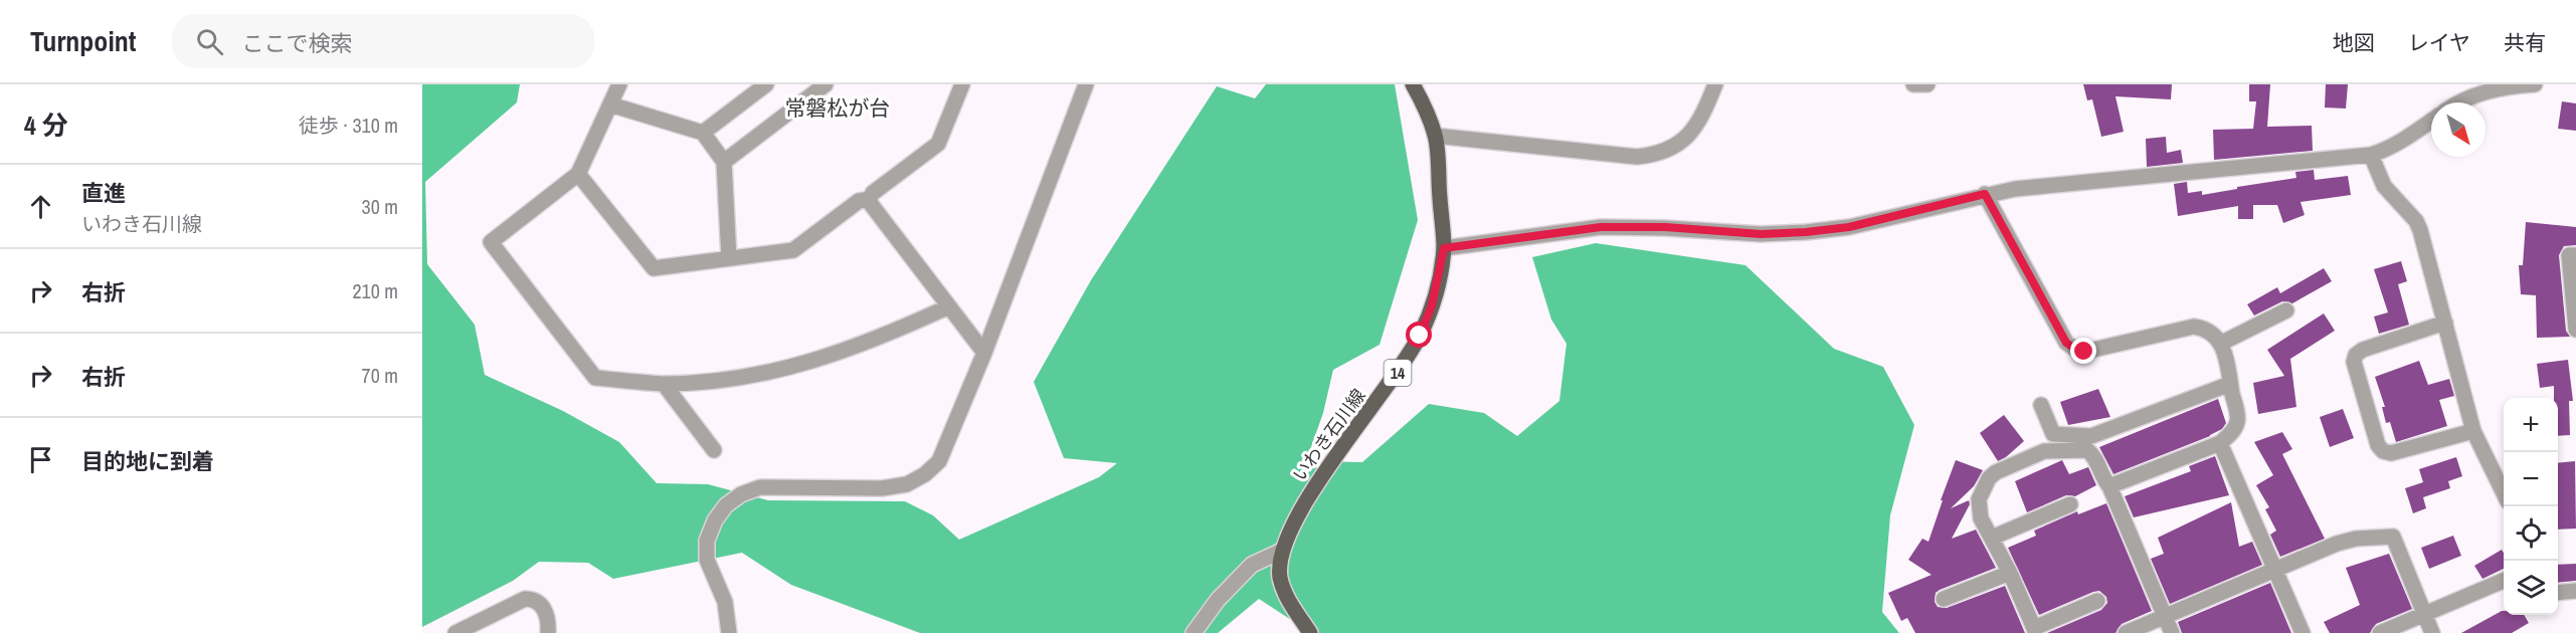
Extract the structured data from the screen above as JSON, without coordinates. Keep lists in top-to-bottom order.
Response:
{
  "streets": {
    "main road": ["14", "いわき石川線"]
  },
  "districts": ["常磐松が台"],
  "north": "bottom right",
  "page": {
    "header": "Turnpoint",
    "search": "ここで検索",
    "nav": ["地図", "レイヤ", "共有"],
    "heading": ["4 分", "徒歩 · 310 m"],
    "list": [
      ["直進", "いわき石川線", "30 m"],
      ["右折", "210 m"],
      ["右折", "70 m"],
      "目的地に到着"
    ],
    "map_buttons": ["+", "−"]
  }
}
